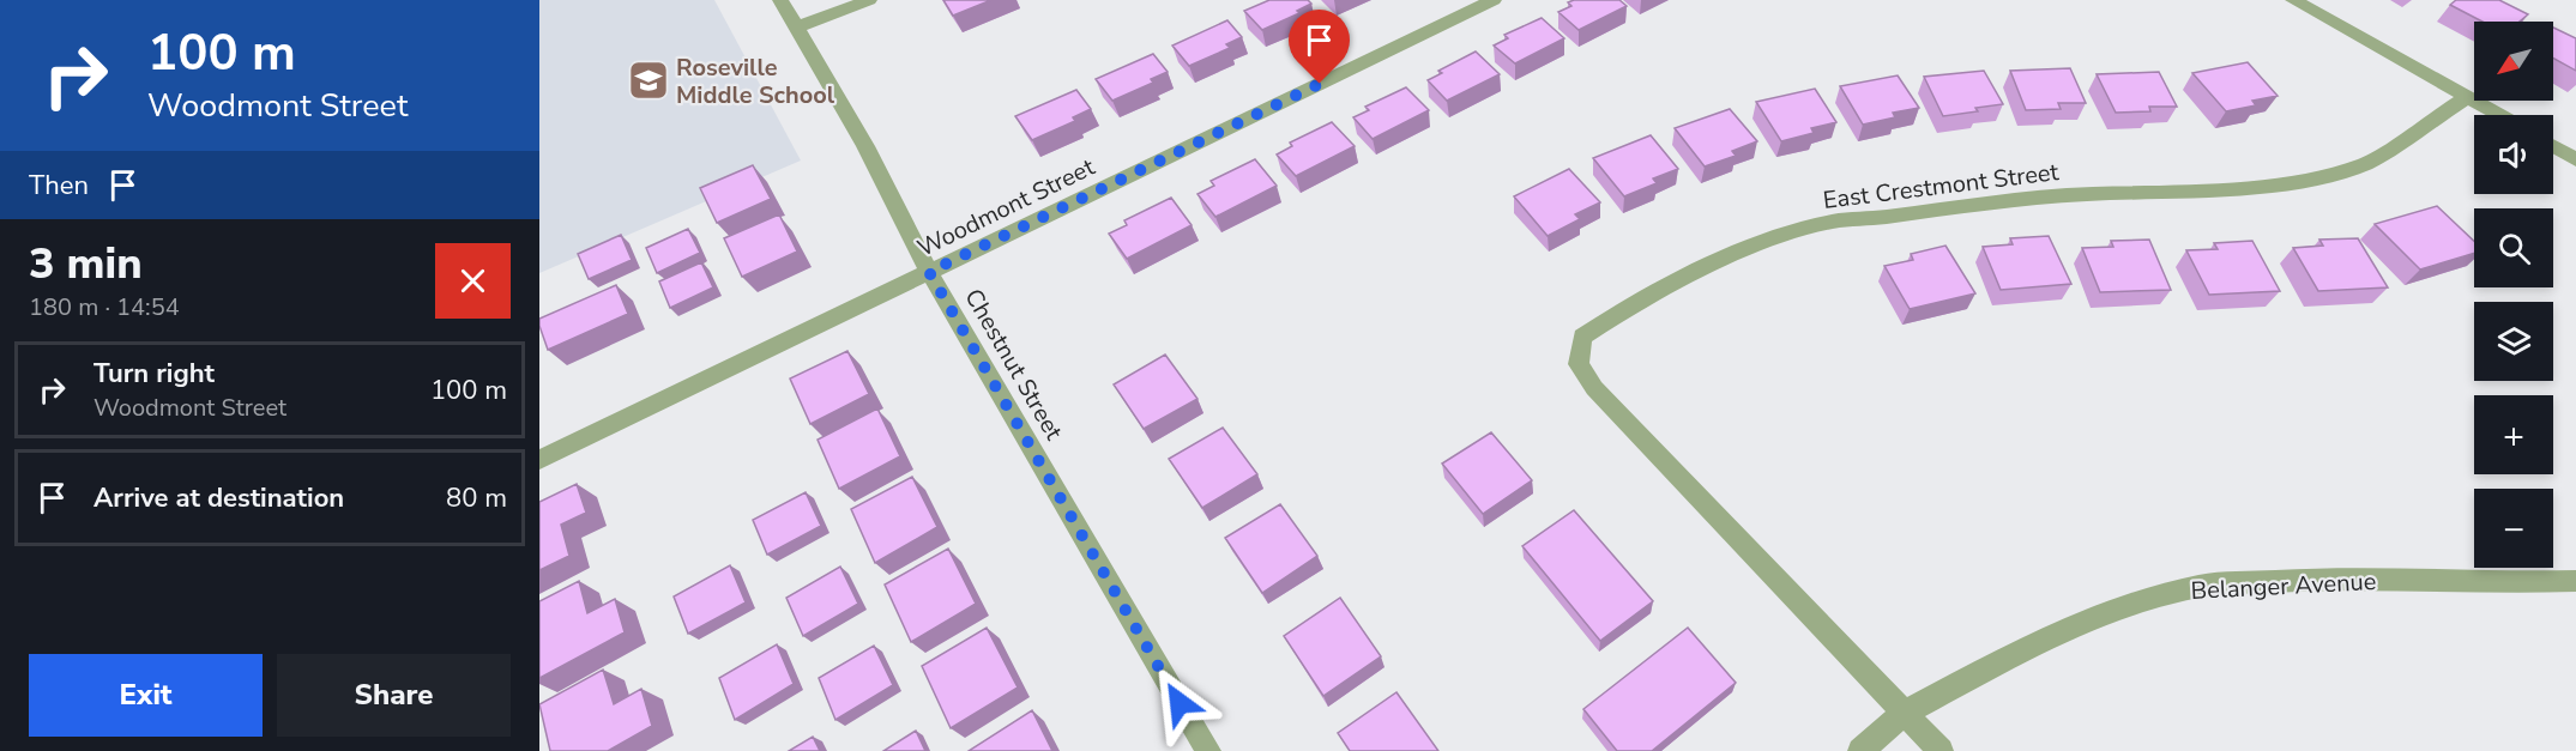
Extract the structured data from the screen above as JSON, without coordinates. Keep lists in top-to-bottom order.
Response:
{
  "streets": {
    "street": [
      "East Crestmont Street",
      "Woodmont Street",
      "Chestnut Street",
      "Belanger Avenue"
    ]
  },
  "crossings": [
    ["East Crestmont Street", "Belanger Avenue"],
    ["Woodmont Street", "Chestnut Street"]
  ],
  "places": {
    "school or university": ["Roseville Middle School"]
  },
  "north": "bottom left",
  "page": {
    "turn": ["100 m", "Woodmont Street"],
    "map_buttons": ["+", "−"],
    "then": "Then",
    "heading": ["3 min", "180 m · 14:54"],
    "list": [
      {
        "name": "Turn right",
        "note": "Woodmont Street",
        "value": "100 m"
      },
      {
        "name": "Arrive at destination",
        "value": "80 m"
      }
    ],
    "buttons": ["Exit", "Share"]
  }
}
